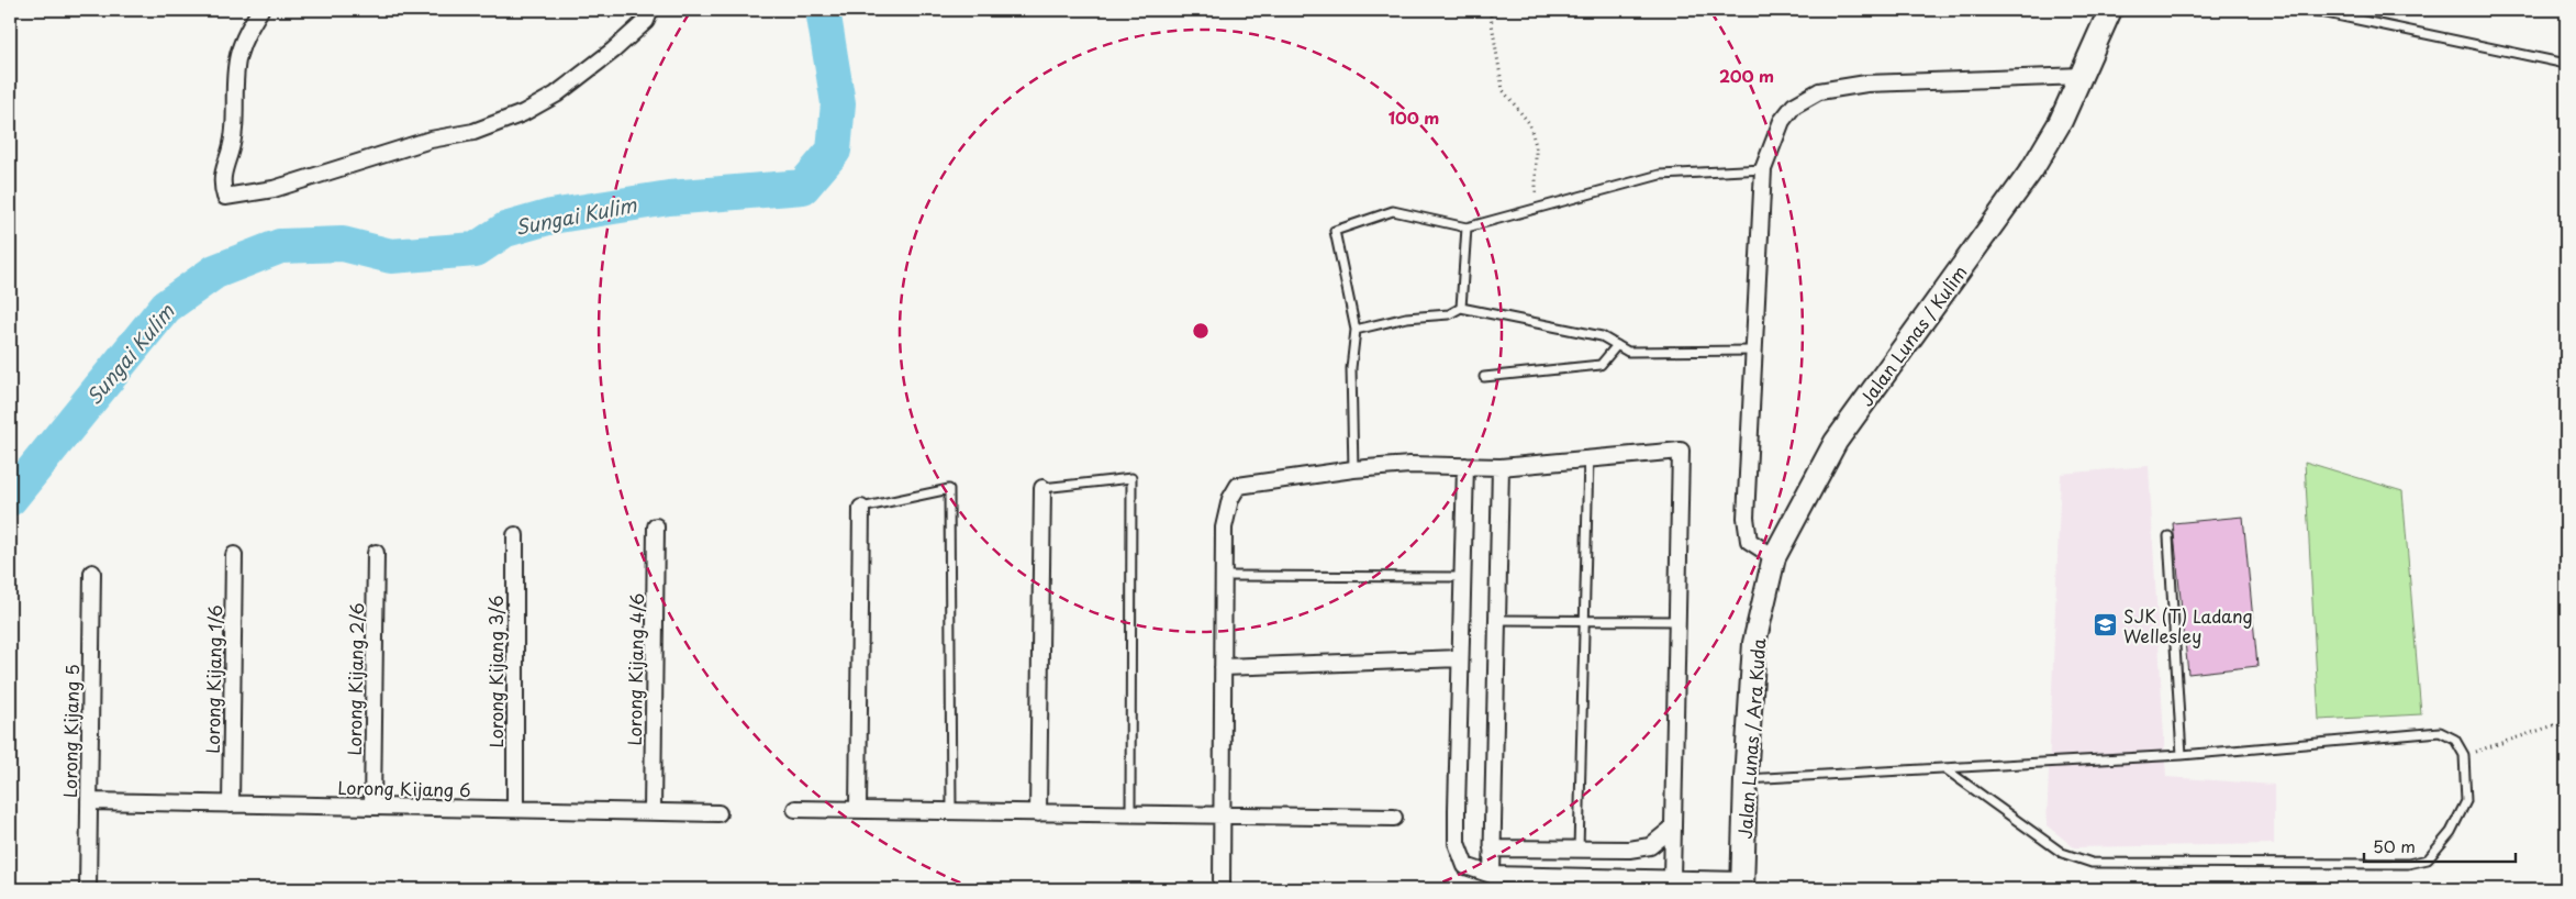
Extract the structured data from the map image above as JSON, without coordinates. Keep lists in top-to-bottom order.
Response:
{
  "streets": {
    "main road": ["Jalan Lunas / Kulim", "Jalan Lunas / Ara Kuda"],
    "street": [
      "Lorong Kijang 4/6",
      "Lorong Kijang 3/6",
      "Lorong Kijang 1/6",
      "Lorong Kijang 2/6",
      "Lorong Kijang 5",
      "Lorong Kijang 6"
    ]
  },
  "crossings": [
    ["Jalan Lunas / Kulim", "Jalan Lunas / Ara Kuda"],
    ["Lorong Kijang 4/6", "Lorong Kijang 6"],
    ["Lorong Kijang 3/6", "Lorong Kijang 6"],
    ["Lorong Kijang 1/6", "Lorong Kijang 6"],
    ["Lorong Kijang 2/6", "Lorong Kijang 6"],
    ["Lorong Kijang 5", "Lorong Kijang 6"]
  ],
  "water": ["Sungai Kulim"],
  "places": {
    "school or university": ["SJK (T) Ladang Wellesley"]
  },
  "scale_bar": "50 m",
  "rings": ["200 m", "100 m"]
}
